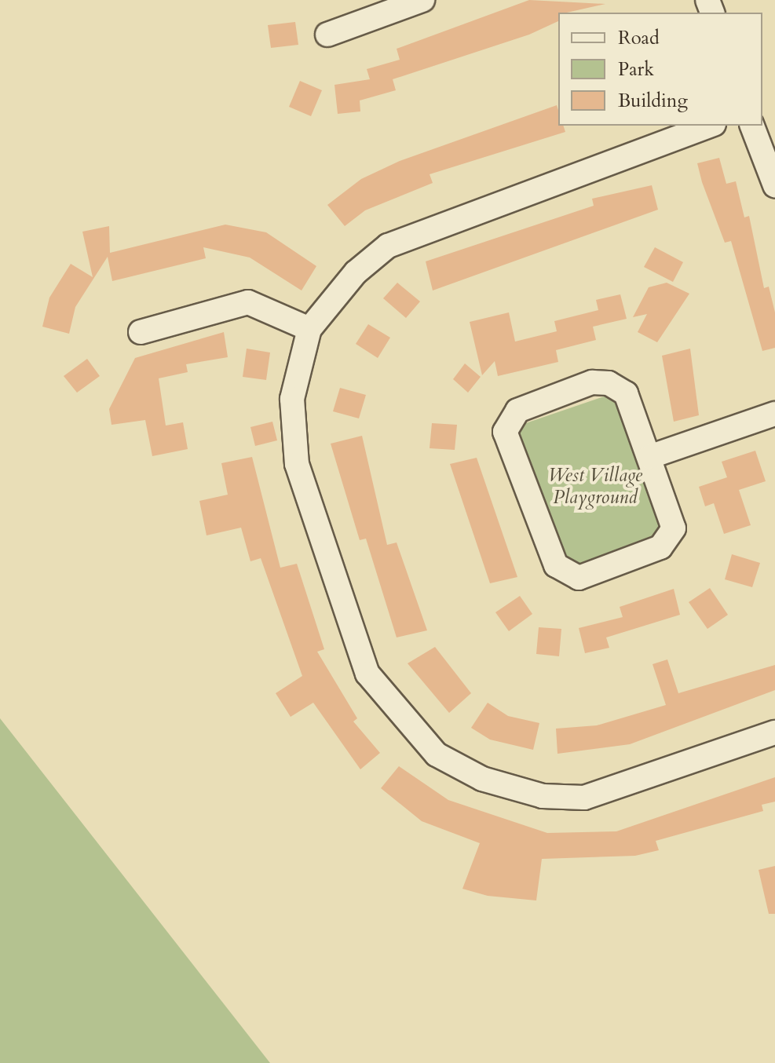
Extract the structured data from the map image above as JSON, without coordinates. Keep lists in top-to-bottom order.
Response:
{
  "parks": ["West Village Playground"],
  "legend": ["Road", "Park", "Building"]
}
